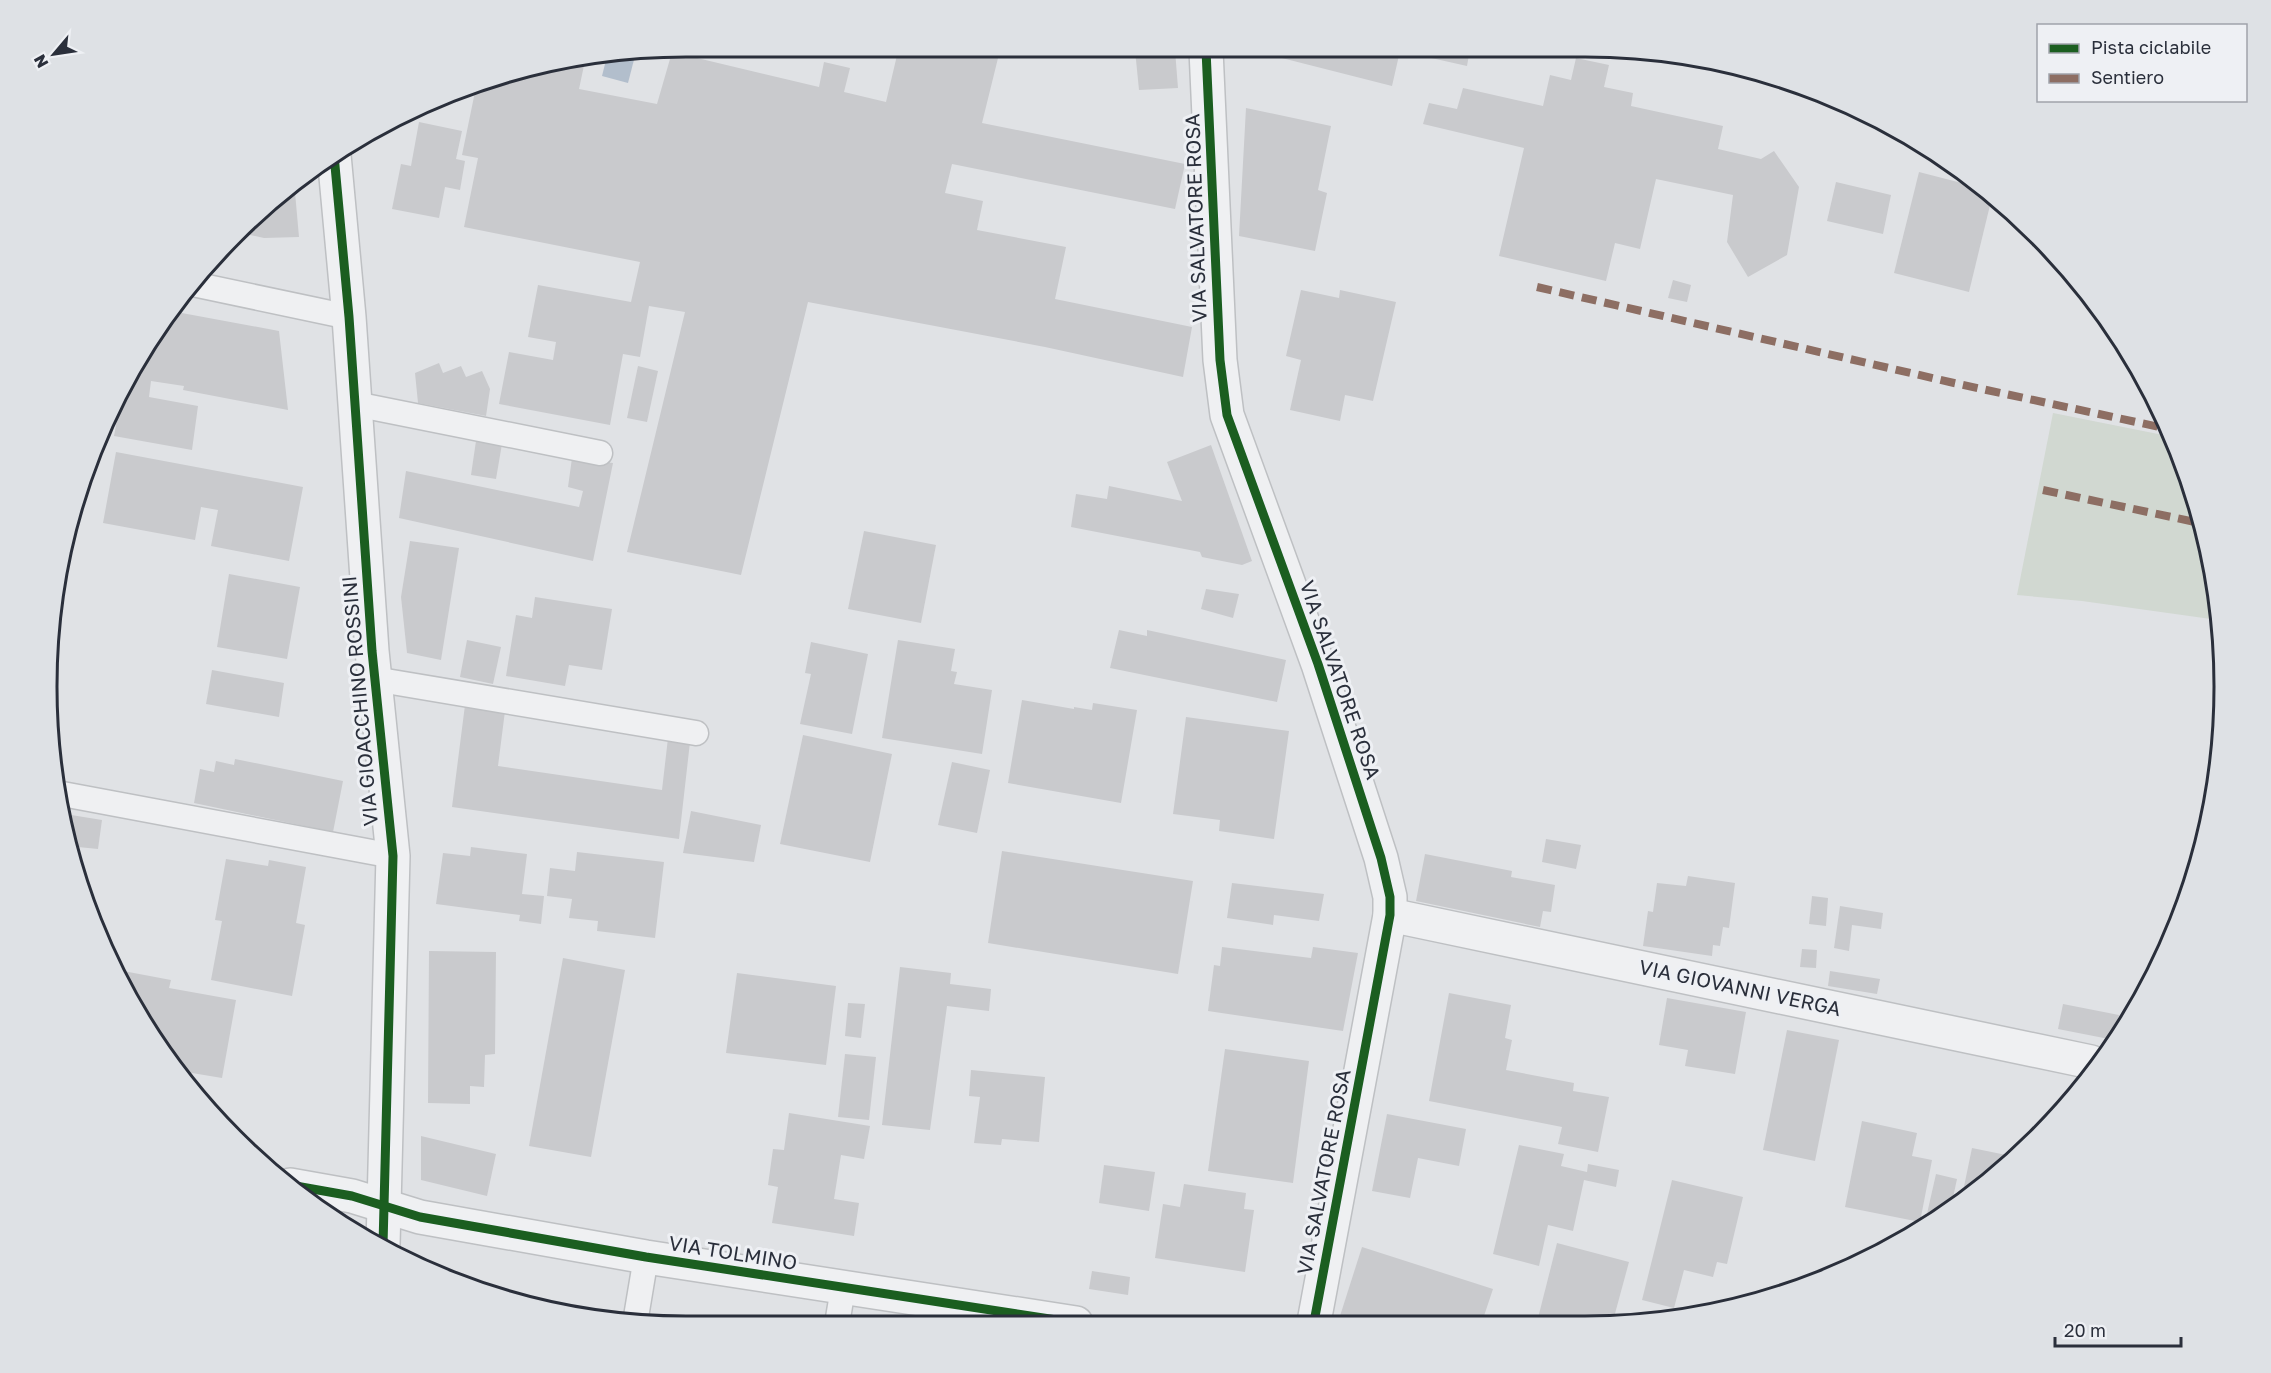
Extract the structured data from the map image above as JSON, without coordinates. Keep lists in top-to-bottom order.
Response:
{
  "streets": {
    "street": [
      "VIA SALVATORE ROSA",
      "VIA GIOACCHINO ROSSINI",
      "VIA GIOVANNI VERGA",
      "VIA TOLMINO"
    ]
  },
  "crossings": [
    ["VIA SALVATORE ROSA", "VIA GIOVANNI VERGA"],
    ["VIA GIOACCHINO ROSSINI", "VIA TOLMINO"]
  ],
  "legend": ["Pista ciclabile", "Sentiero"],
  "scale_bar": "20 m",
  "north": "bottom left"
}
